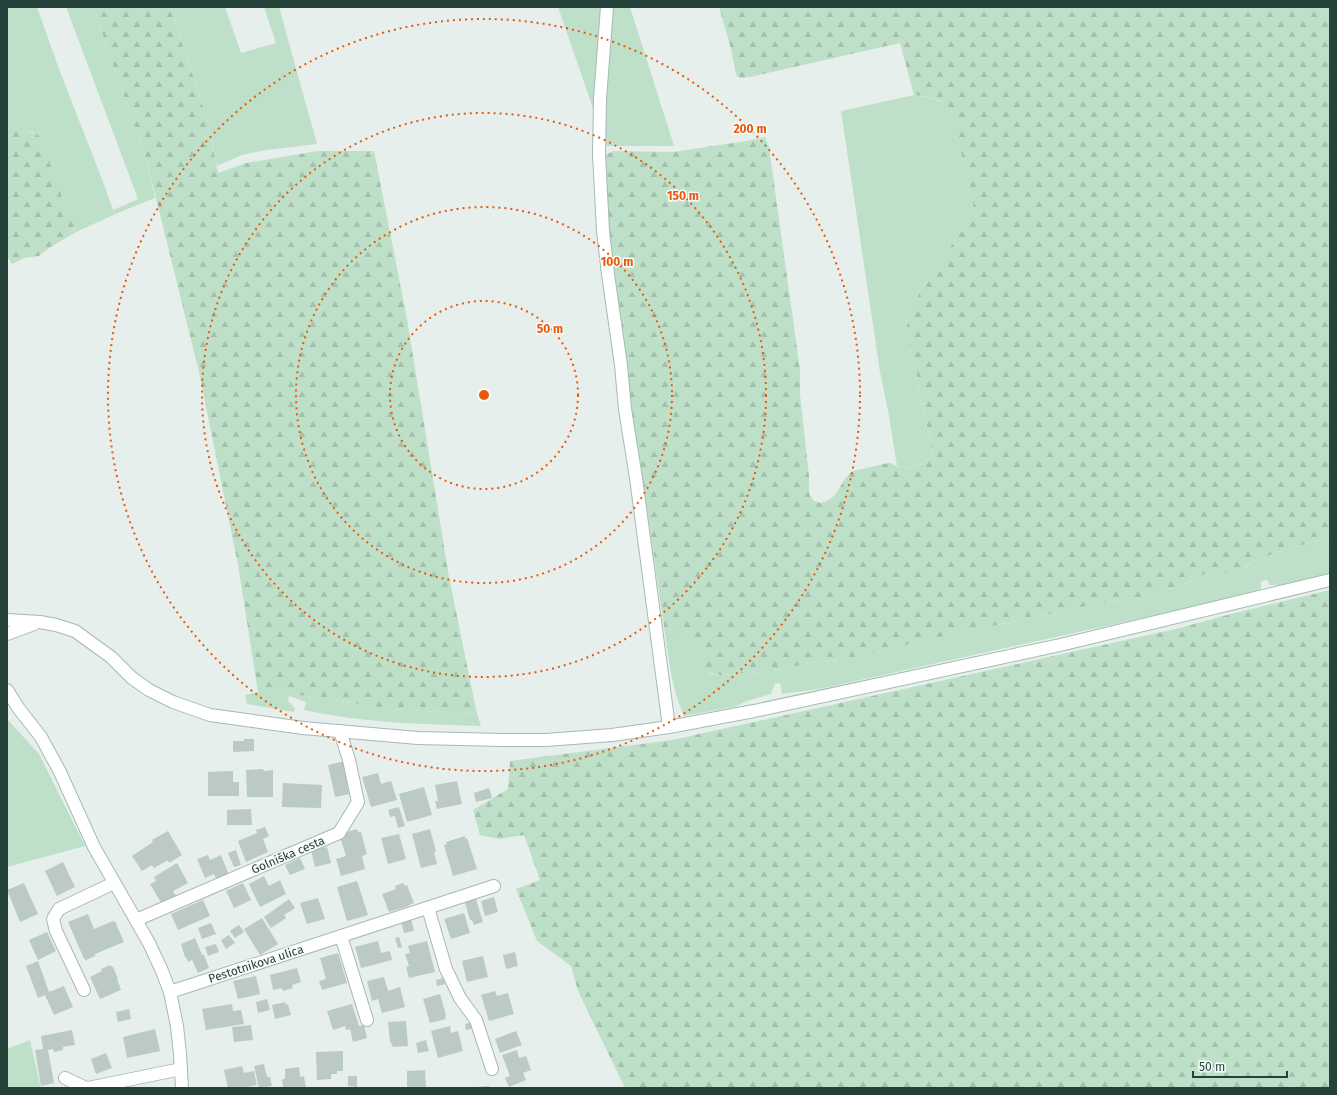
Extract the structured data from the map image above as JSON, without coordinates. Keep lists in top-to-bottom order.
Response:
{
  "streets": {
    "street": ["Golniška cesta", "Pestotnikova ulica"]
  },
  "scale_bar": "50 m",
  "rings": [
    "200 m",
    "150 m",
    "100 m",
    "50 m"
  ]
}
